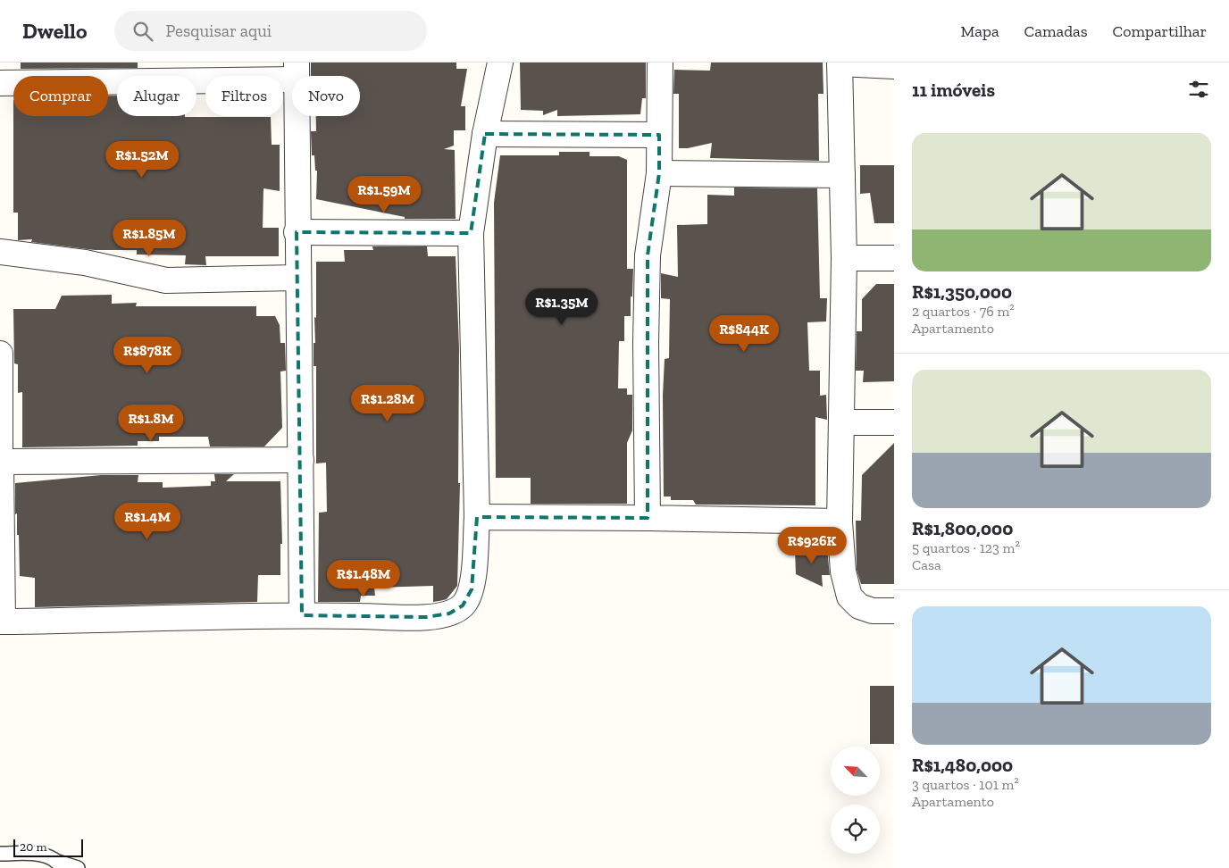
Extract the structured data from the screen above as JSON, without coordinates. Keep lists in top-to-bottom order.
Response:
{
  "scale_bar": "20 m",
  "north": "top left",
  "page": {
    "header": "Dwello",
    "search": "Pesquisar aqui",
    "nav": ["Mapa", "Camadas", "Compartilhar"],
    "heading": "11 imóveis",
    "chip": [
      "Comprar",
      "Alugar",
      "Filtros",
      "Novo"
    ],
    "list": [
      {
        "name": "R$1,350,000",
        "note": "2 quartos · 76 m² · Apartamento"
      },
      {
        "name": "R$1,800,000",
        "note": "5 quartos · 123 m² · Casa"
      },
      {
        "name": "R$1,480,000",
        "note": "3 quartos · 101 m² · Apartamento"
      }
    ],
    "price": [
      "R$1.52M",
      "R$1.59M",
      "R$1.85M",
      "R$1.35M",
      "R$844K",
      "R$878K",
      "R$1.28M",
      "R$1.8M",
      "R$1.4M",
      "R$926K",
      "R$1.48M"
    ],
    "scale": "20 m"
  }
}
